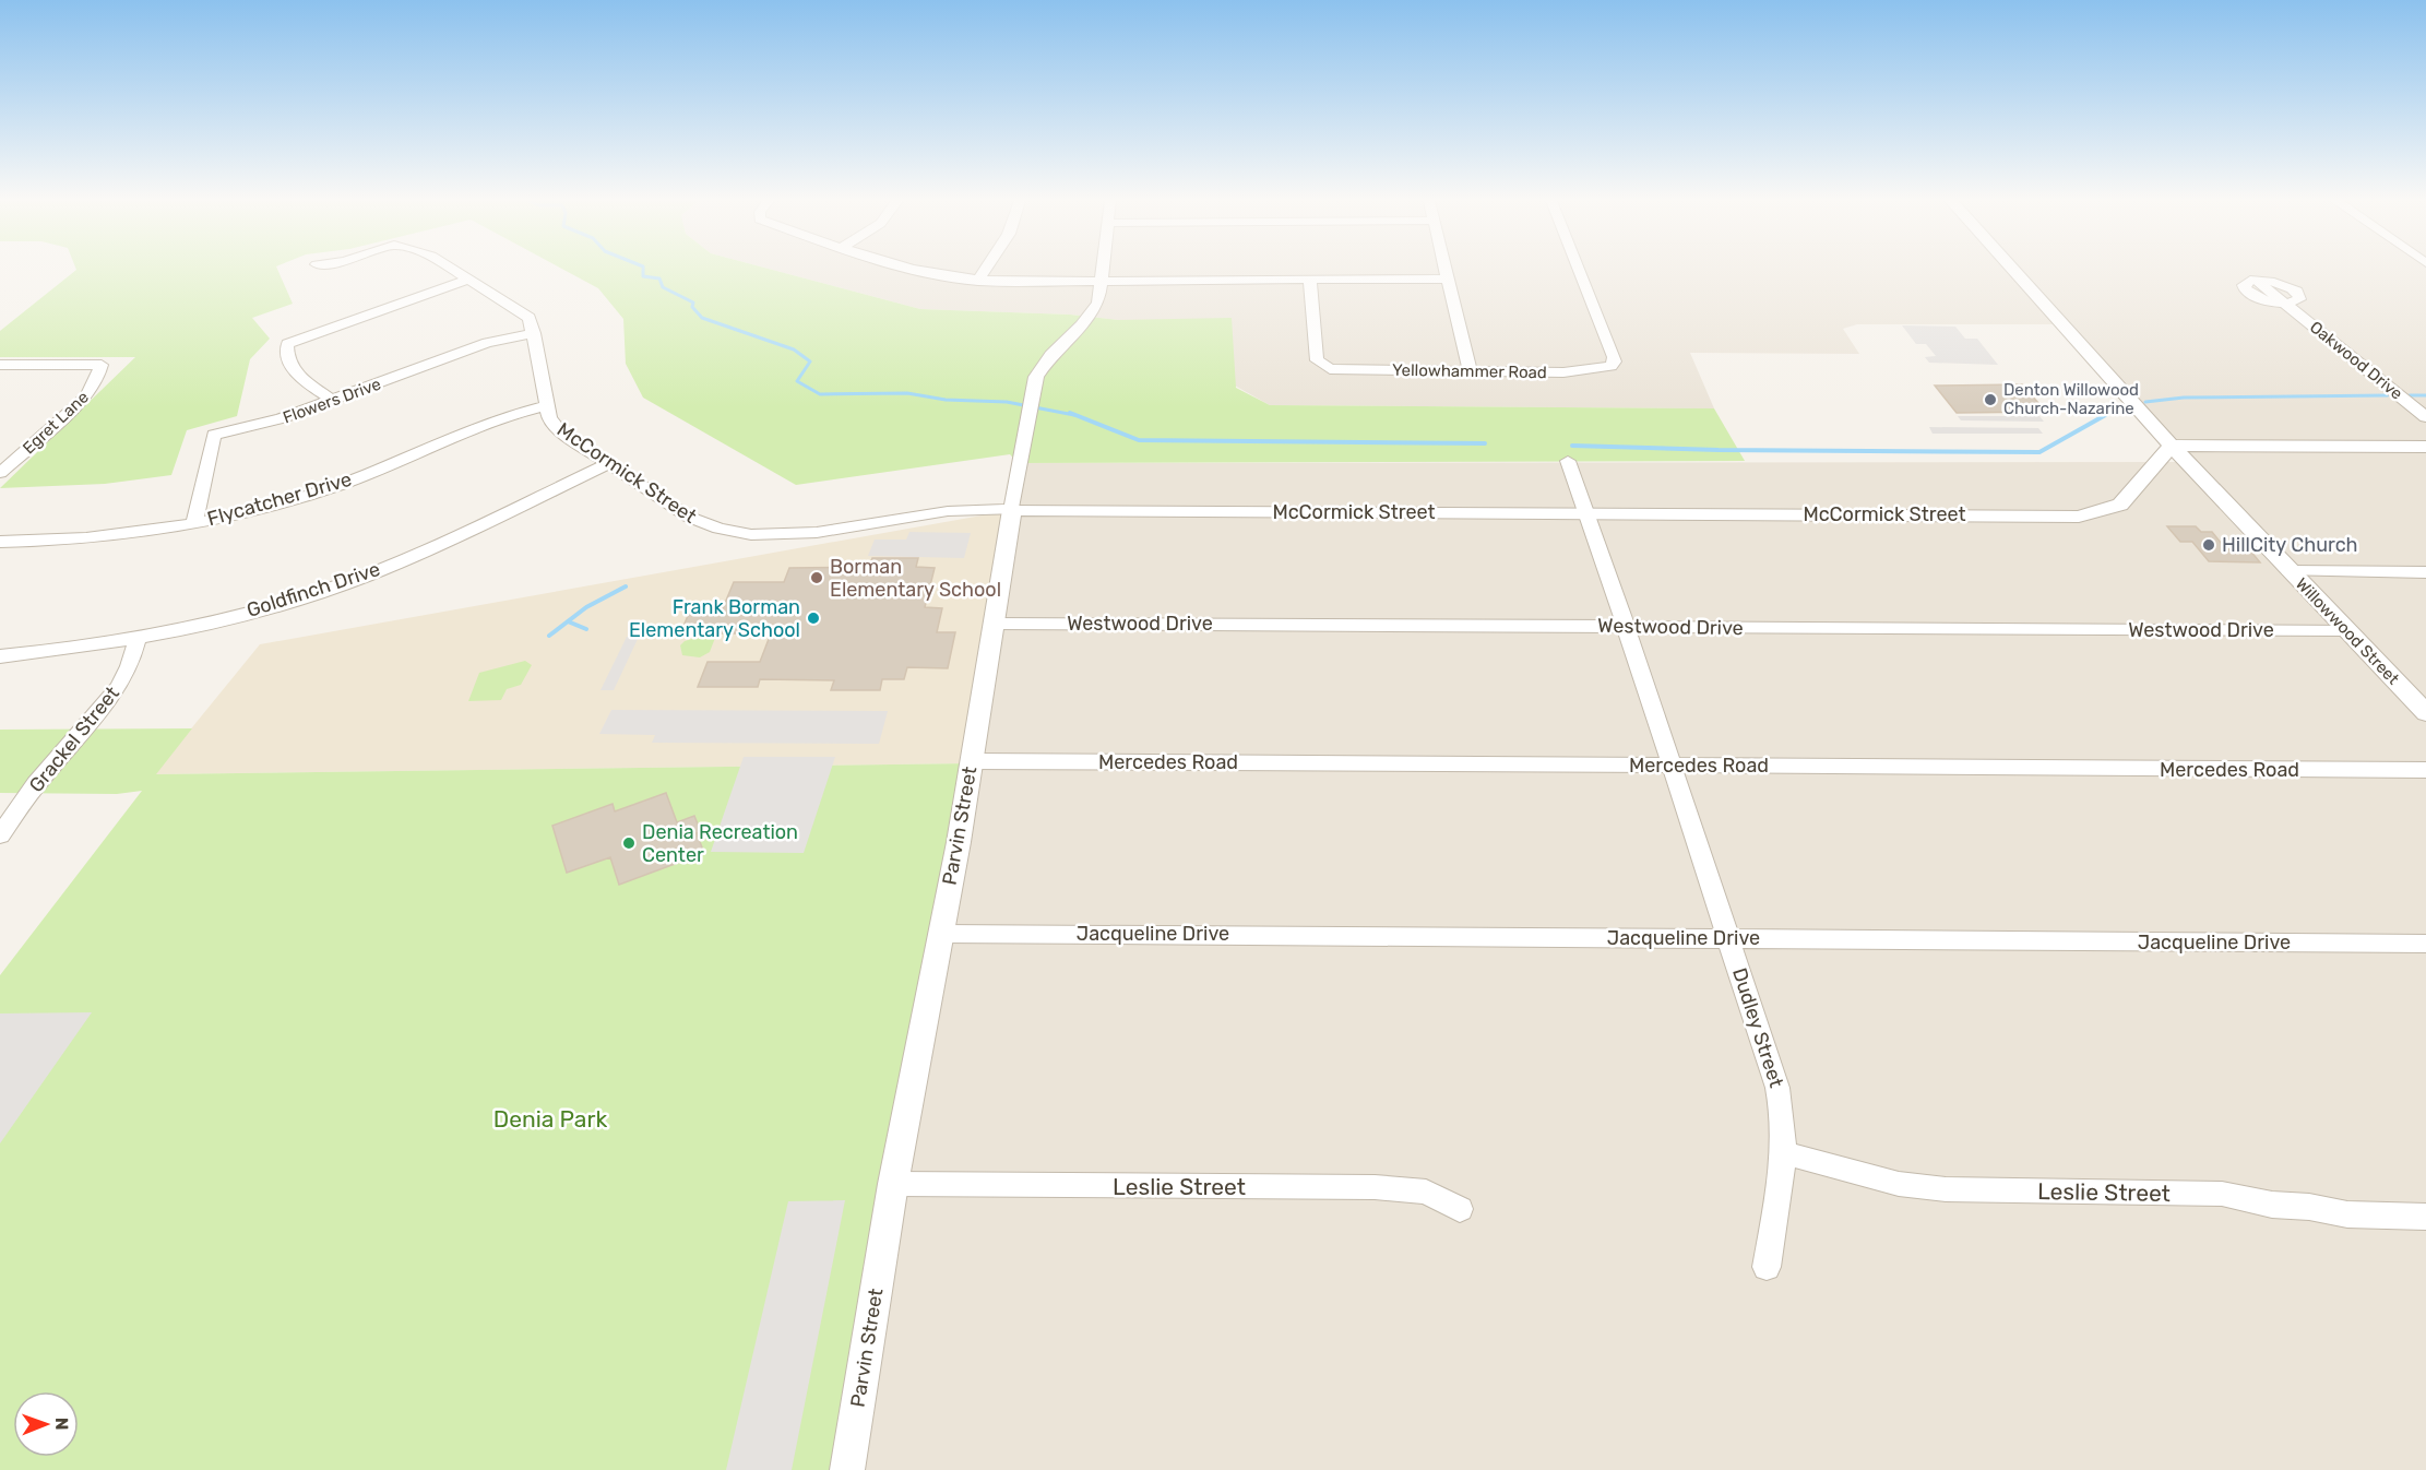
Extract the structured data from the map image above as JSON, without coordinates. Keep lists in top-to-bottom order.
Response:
{
  "streets": {
    "street": [
      "Oakwood Drive",
      "Yellowhammer Road",
      "Flowers Drive",
      "Egret Lane",
      "McCormick Street",
      "Flycatcher Drive",
      "Goldfinch Drive",
      "Westwood Drive",
      "Willowwood Street",
      "Grackel Street",
      "Mercedes Road",
      "Parvin Street",
      "Jacqueline Drive",
      "Dudley Street",
      "Leslie Street"
    ]
  },
  "crossings": [
    ["Flowers Drive", "McCormick Street"],
    ["Flowers Drive", "Flycatcher Drive"],
    ["McCormick Street", "Flycatcher Drive"],
    ["McCormick Street", "Goldfinch Drive"],
    ["McCormick Street", "Willowwood Street"],
    ["McCormick Street", "Parvin Street"],
    ["McCormick Street", "Dudley Street"],
    ["Goldfinch Drive", "Grackel Street"],
    ["Westwood Drive", "Willowwood Street"],
    ["Westwood Drive", "Parvin Street"],
    ["Westwood Drive", "Dudley Street"],
    ["Mercedes Road", "Parvin Street"],
    ["Mercedes Road", "Dudley Street"],
    ["Parvin Street", "Jacqueline Drive"],
    ["Parvin Street", "Leslie Street"],
    ["Jacqueline Drive", "Dudley Street"],
    ["Dudley Street", "Leslie Street"]
  ],
  "parks": ["Denia Park"],
  "places": [
    "Denton Willowood Church-Nazarine",
    "HillCity Church",
    "Borman Elementary School",
    "Frank Borman Elementary School",
    "Denia Recreation Center"
  ],
  "north": "right"
}
